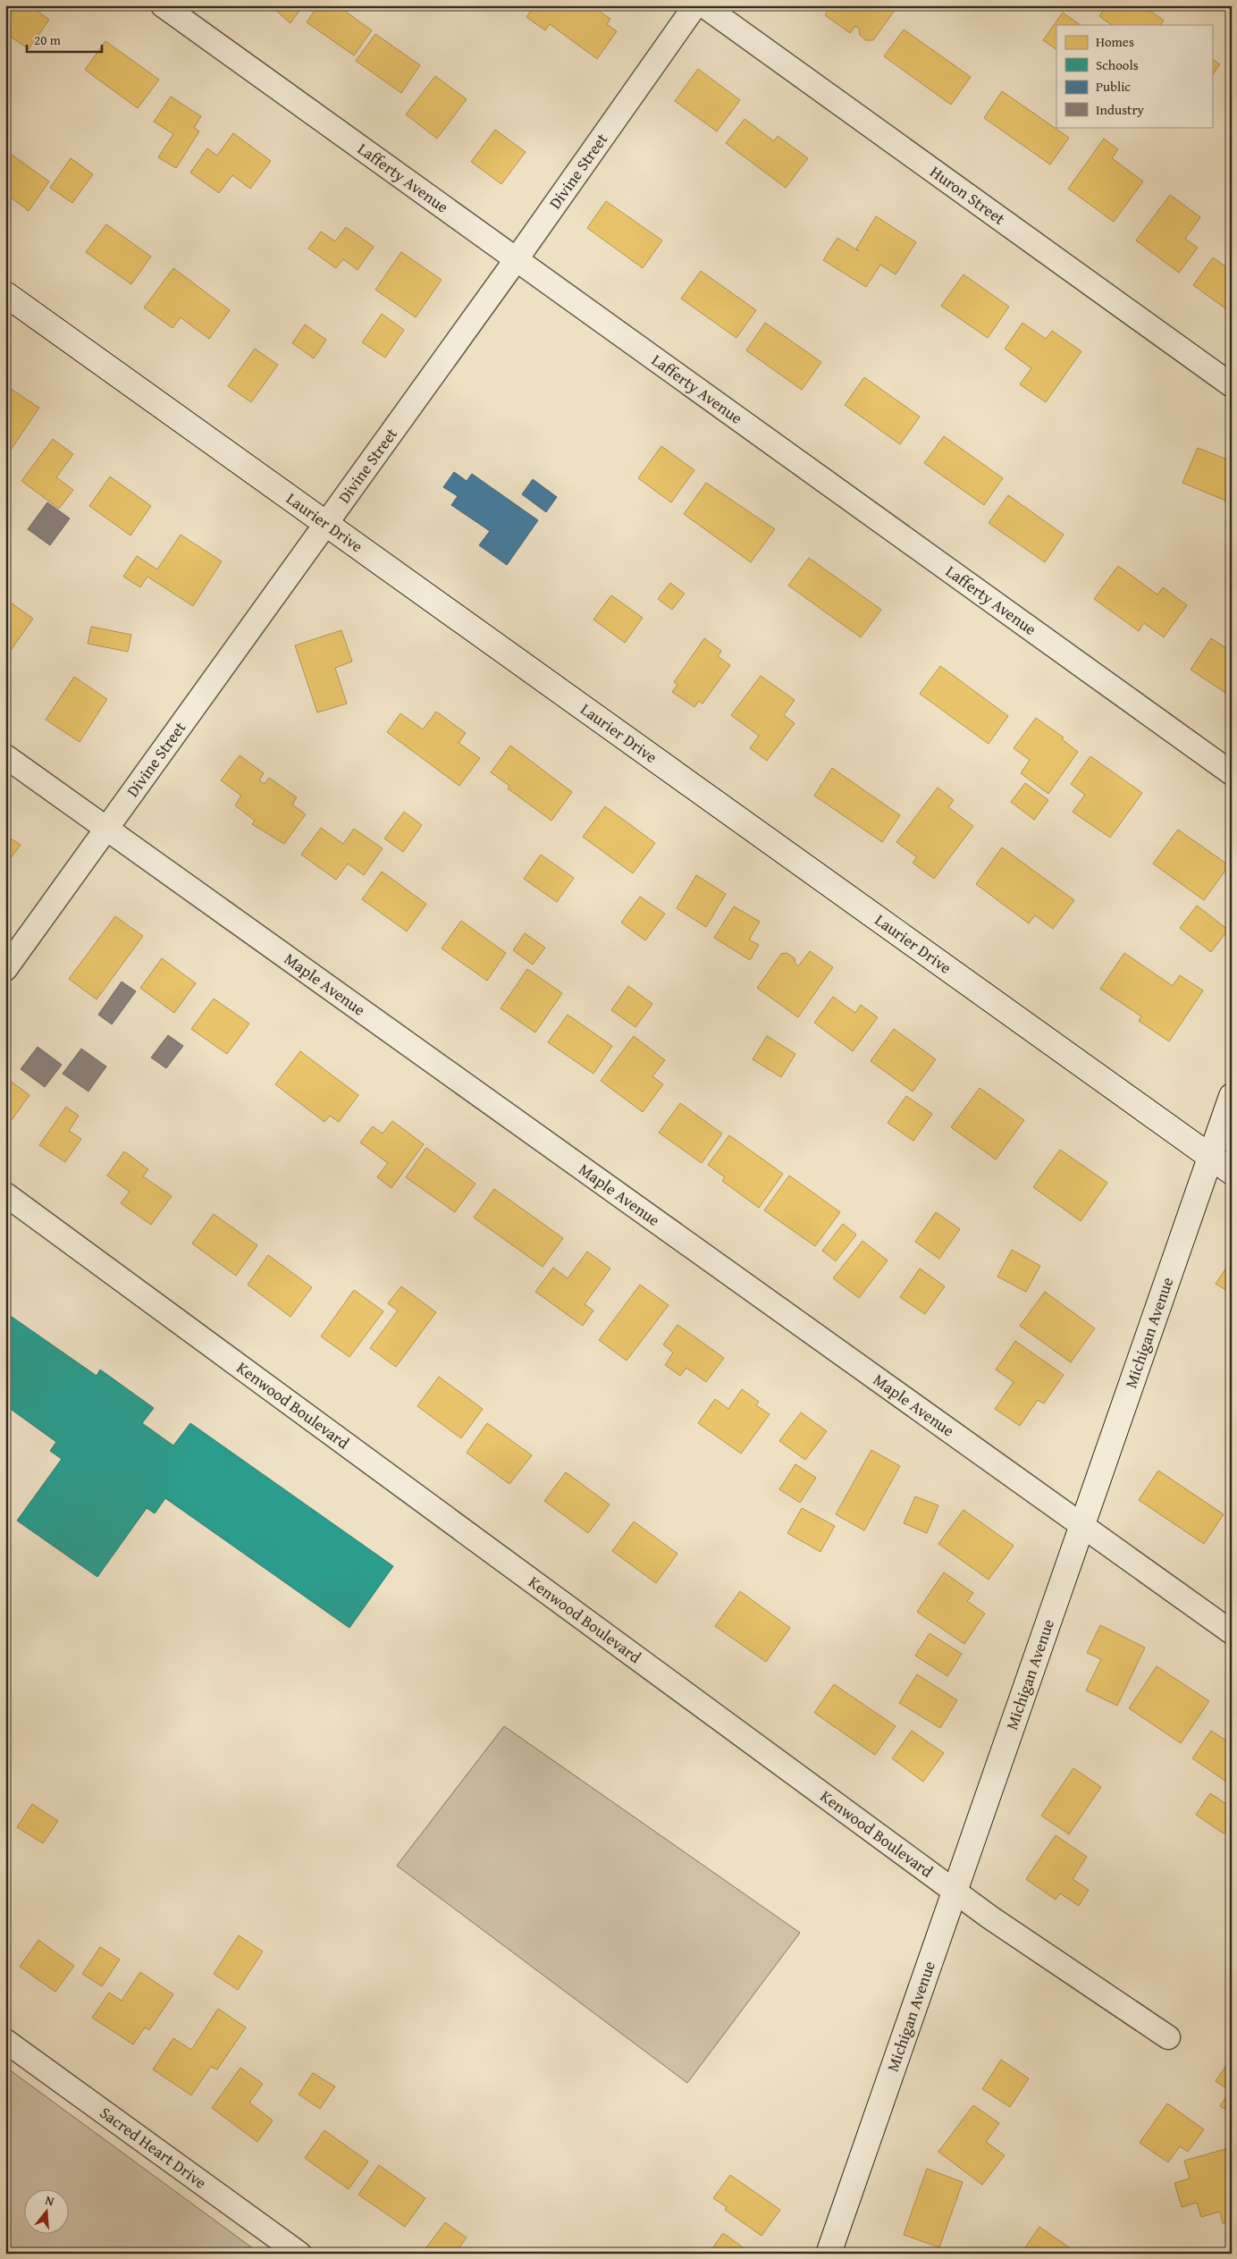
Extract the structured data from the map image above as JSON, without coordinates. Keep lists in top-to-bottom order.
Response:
{
  "streets": {
    "street": [
      "Divine Street",
      "Lafferty Avenue",
      "Huron Street",
      "Laurier Drive",
      "Maple Avenue",
      "Michigan Avenue",
      "Kenwood Boulevard",
      "Sacred Heart Drive"
    ]
  },
  "crossings": [
    ["Divine Street", "Lafferty Avenue"],
    ["Divine Street", "Laurier Drive"],
    ["Divine Street", "Maple Avenue"],
    ["Laurier Drive", "Michigan Avenue"],
    ["Maple Avenue", "Michigan Avenue"],
    ["Michigan Avenue", "Kenwood Boulevard"]
  ],
  "legend": [
    "Homes",
    "Schools",
    "Public",
    "Industry"
  ],
  "scale_bar": "20 m",
  "north": "top"
}
